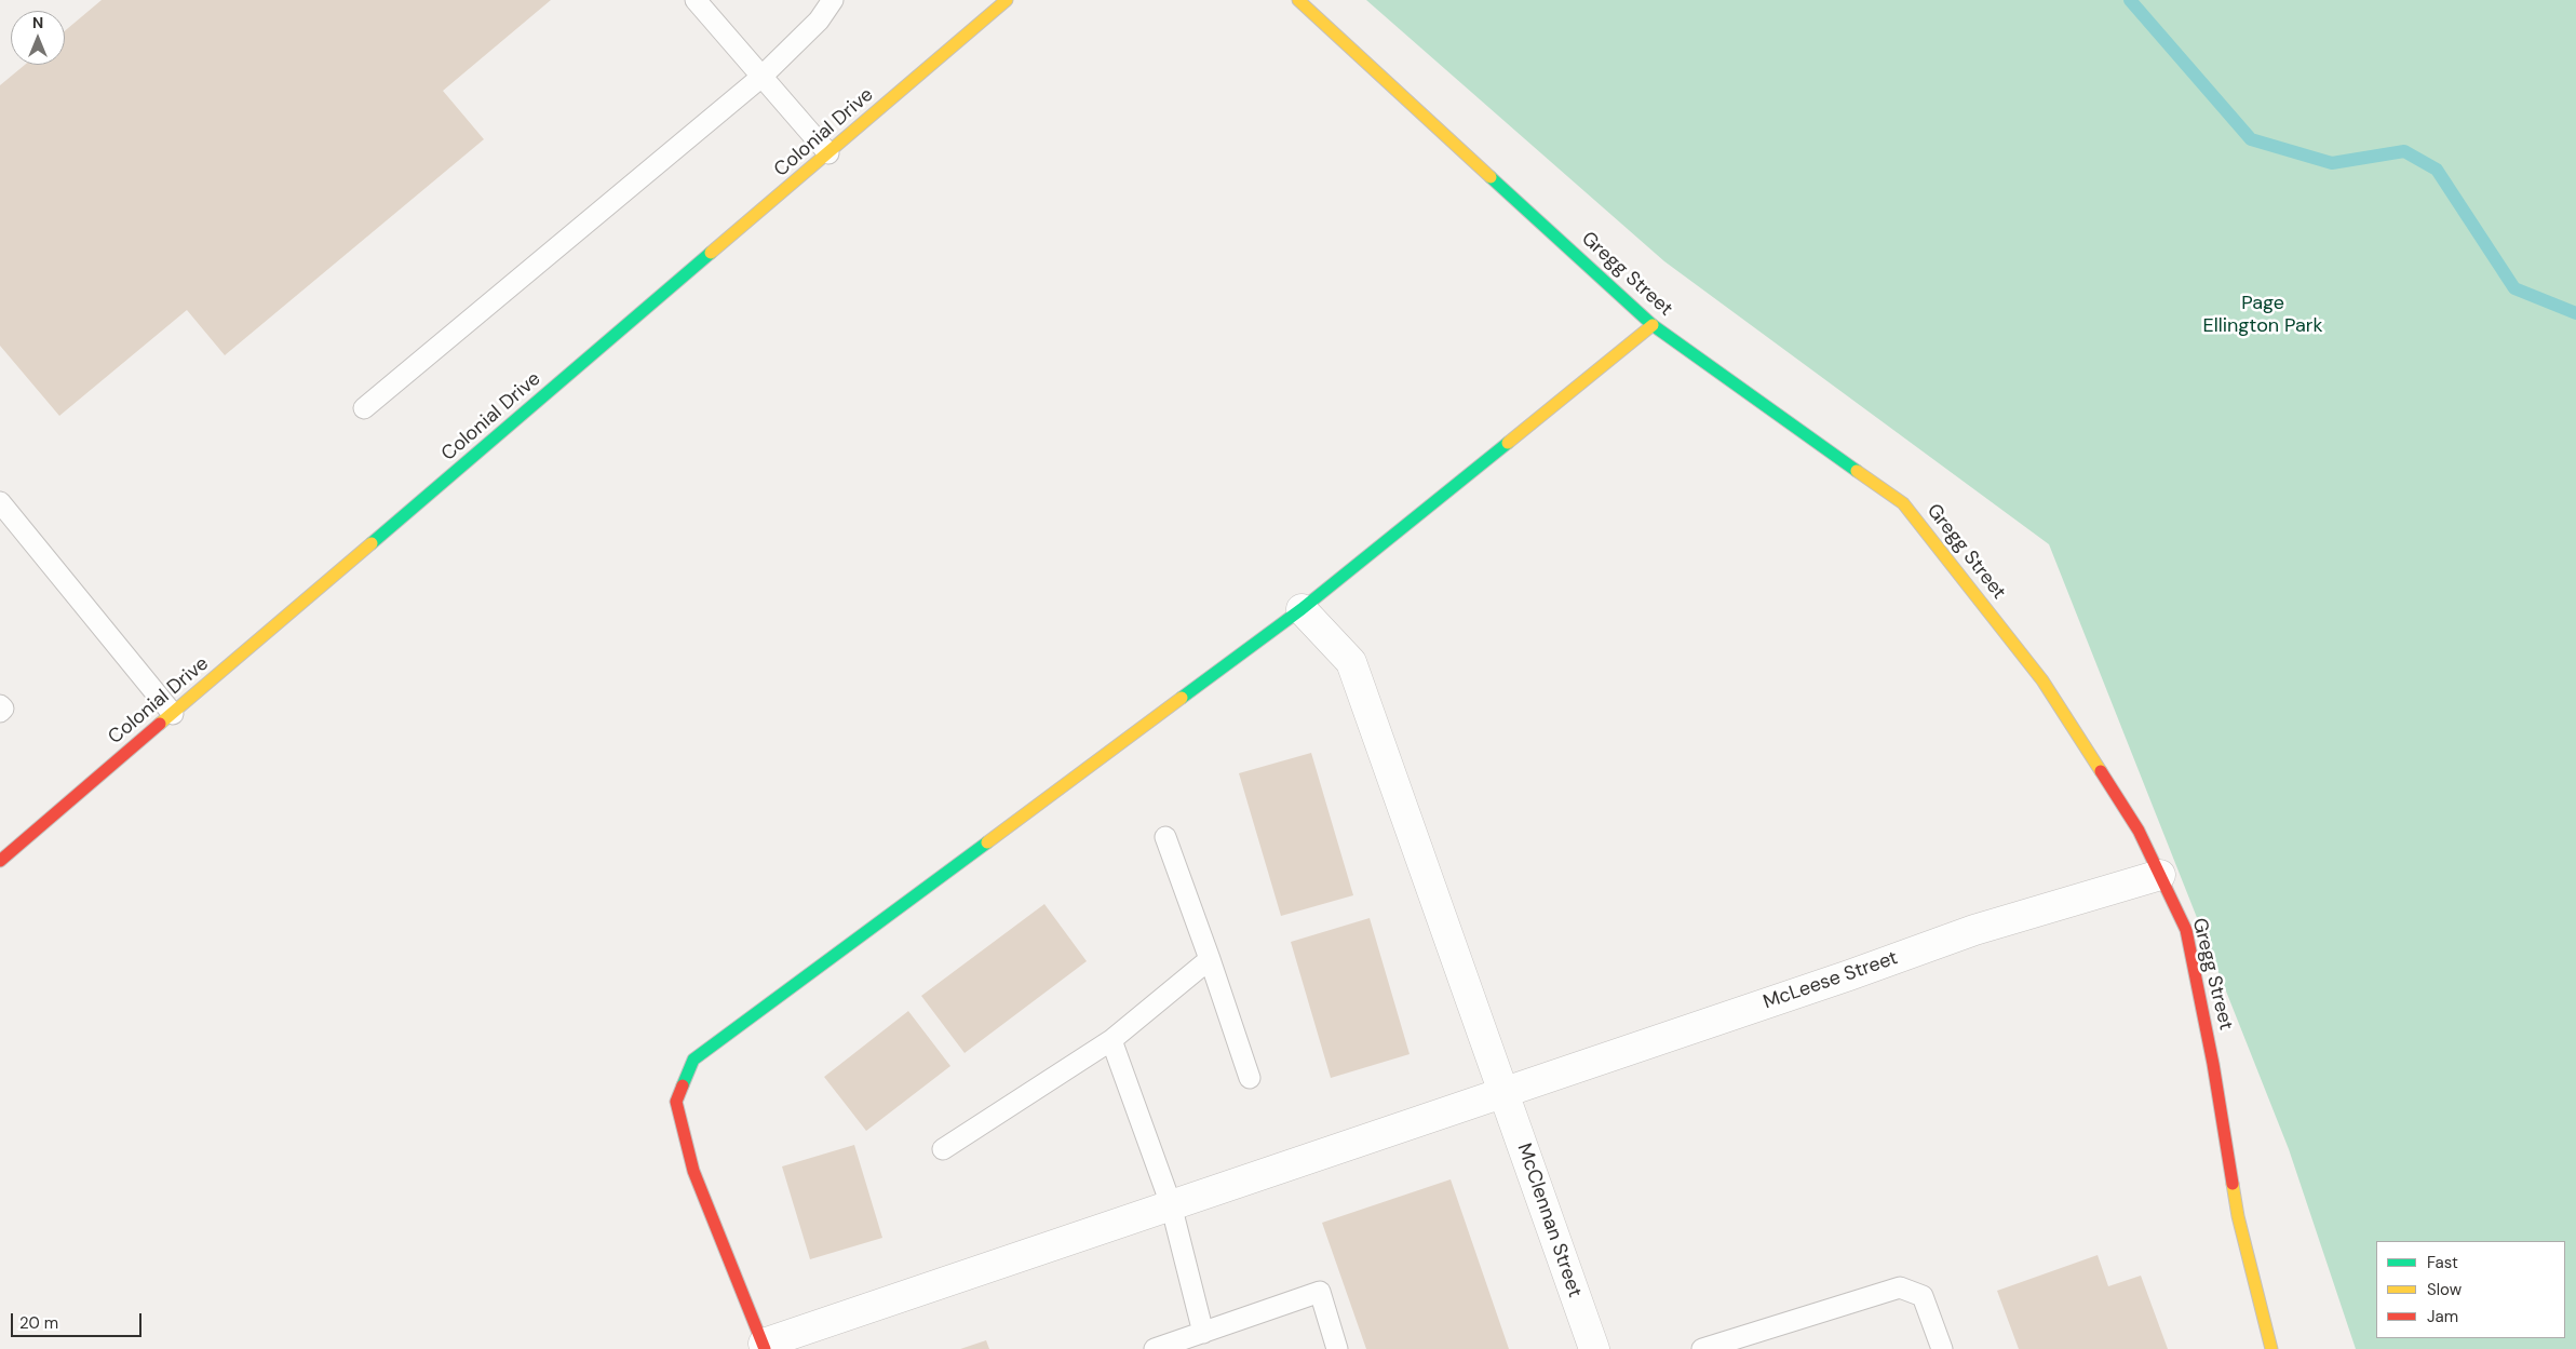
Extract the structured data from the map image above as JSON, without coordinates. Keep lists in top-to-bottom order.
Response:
{
  "streets": {
    "street": [
      "Colonial Drive",
      "Gregg Street",
      "McLeese Street",
      "McClennan Street"
    ]
  },
  "crossings": [
    ["Gregg Street", "McLeese Street"],
    ["McLeese Street", "McClennan Street"]
  ],
  "parks": ["Page Ellington Park"],
  "legend": ["Fast", "Slow", "Jam"],
  "scale_bar": "20 m",
  "north": "top"
}
